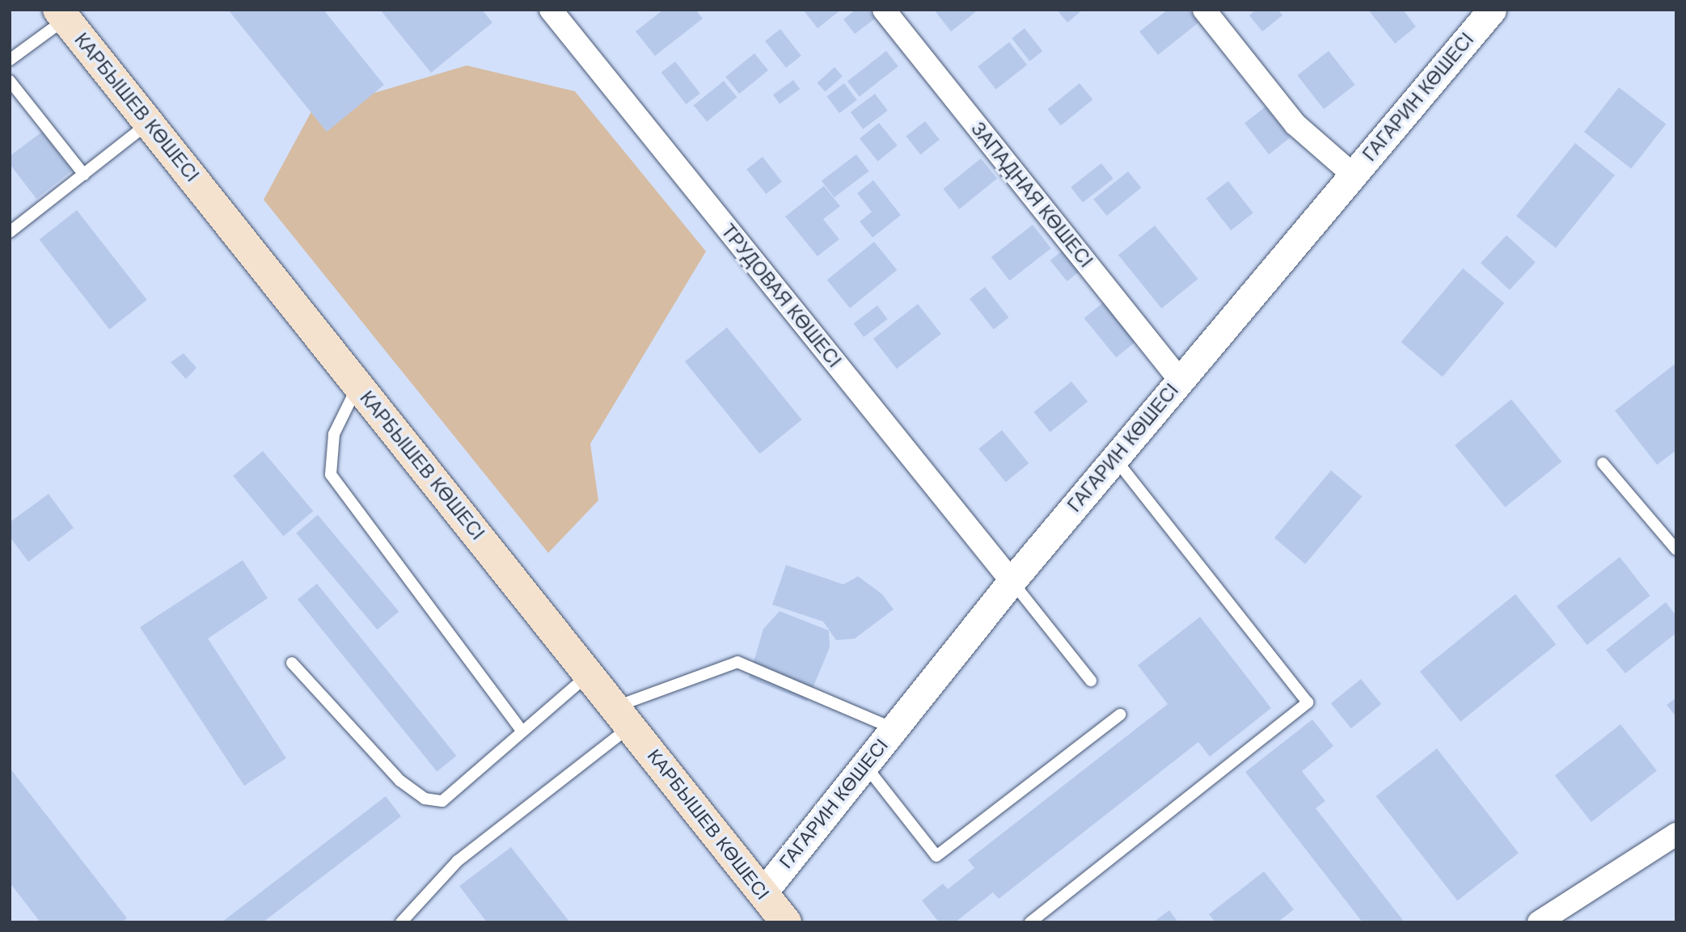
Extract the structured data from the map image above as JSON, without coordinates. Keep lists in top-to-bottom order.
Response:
{
  "streets": {
    "main road": ["КАРБЫШЕВ КӨШЕСІ"],
    "street": ["ГАГАРИН КӨШЕСІ", "ЗАПАДНАЯ КӨШЕСІ", "ТРУДОВАЯ КӨШЕСІ"]
  },
  "crossings": [
    ["ГАГАРИН КӨШЕСІ", "КАРБЫШЕВ КӨШЕСІ"],
    ["ГАГАРИН КӨШЕСІ", "ЗАПАДНАЯ КӨШЕСІ"],
    ["ГАГАРИН КӨШЕСІ", "ТРУДОВАЯ КӨШЕСІ"]
  ]
}
